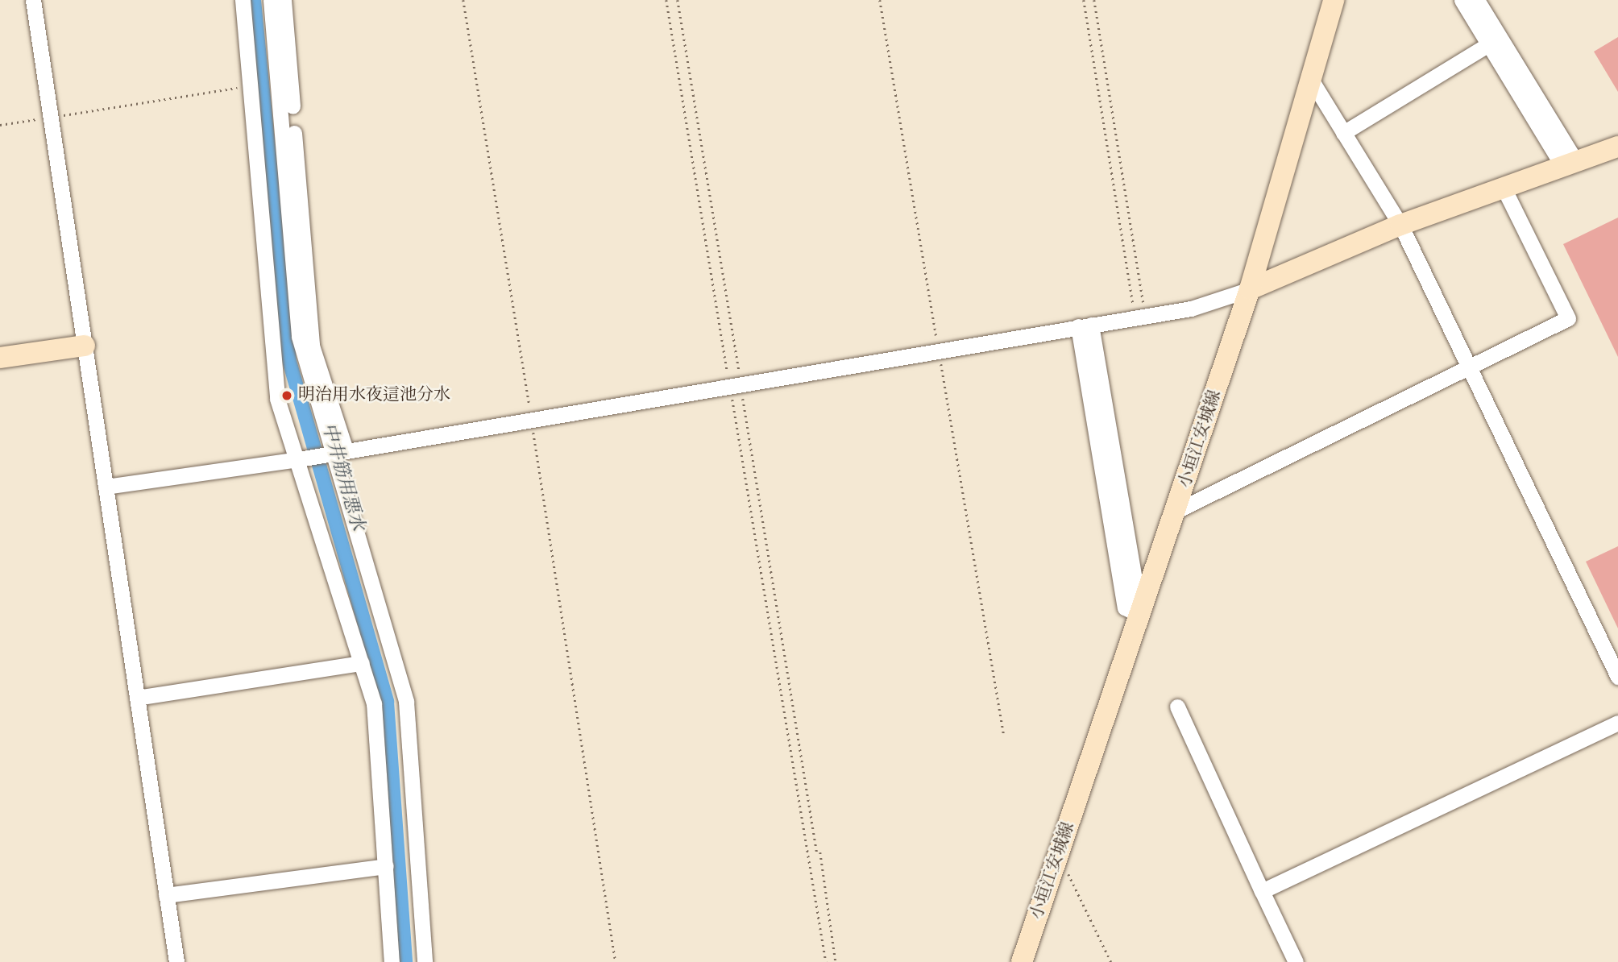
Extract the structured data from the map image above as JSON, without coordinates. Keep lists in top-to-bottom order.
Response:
{
  "streets": {
    "main road": ["小垣江安城線"]
  },
  "water": ["中井筋用悪水"],
  "places": ["明治用水夜這池分水"]
}
